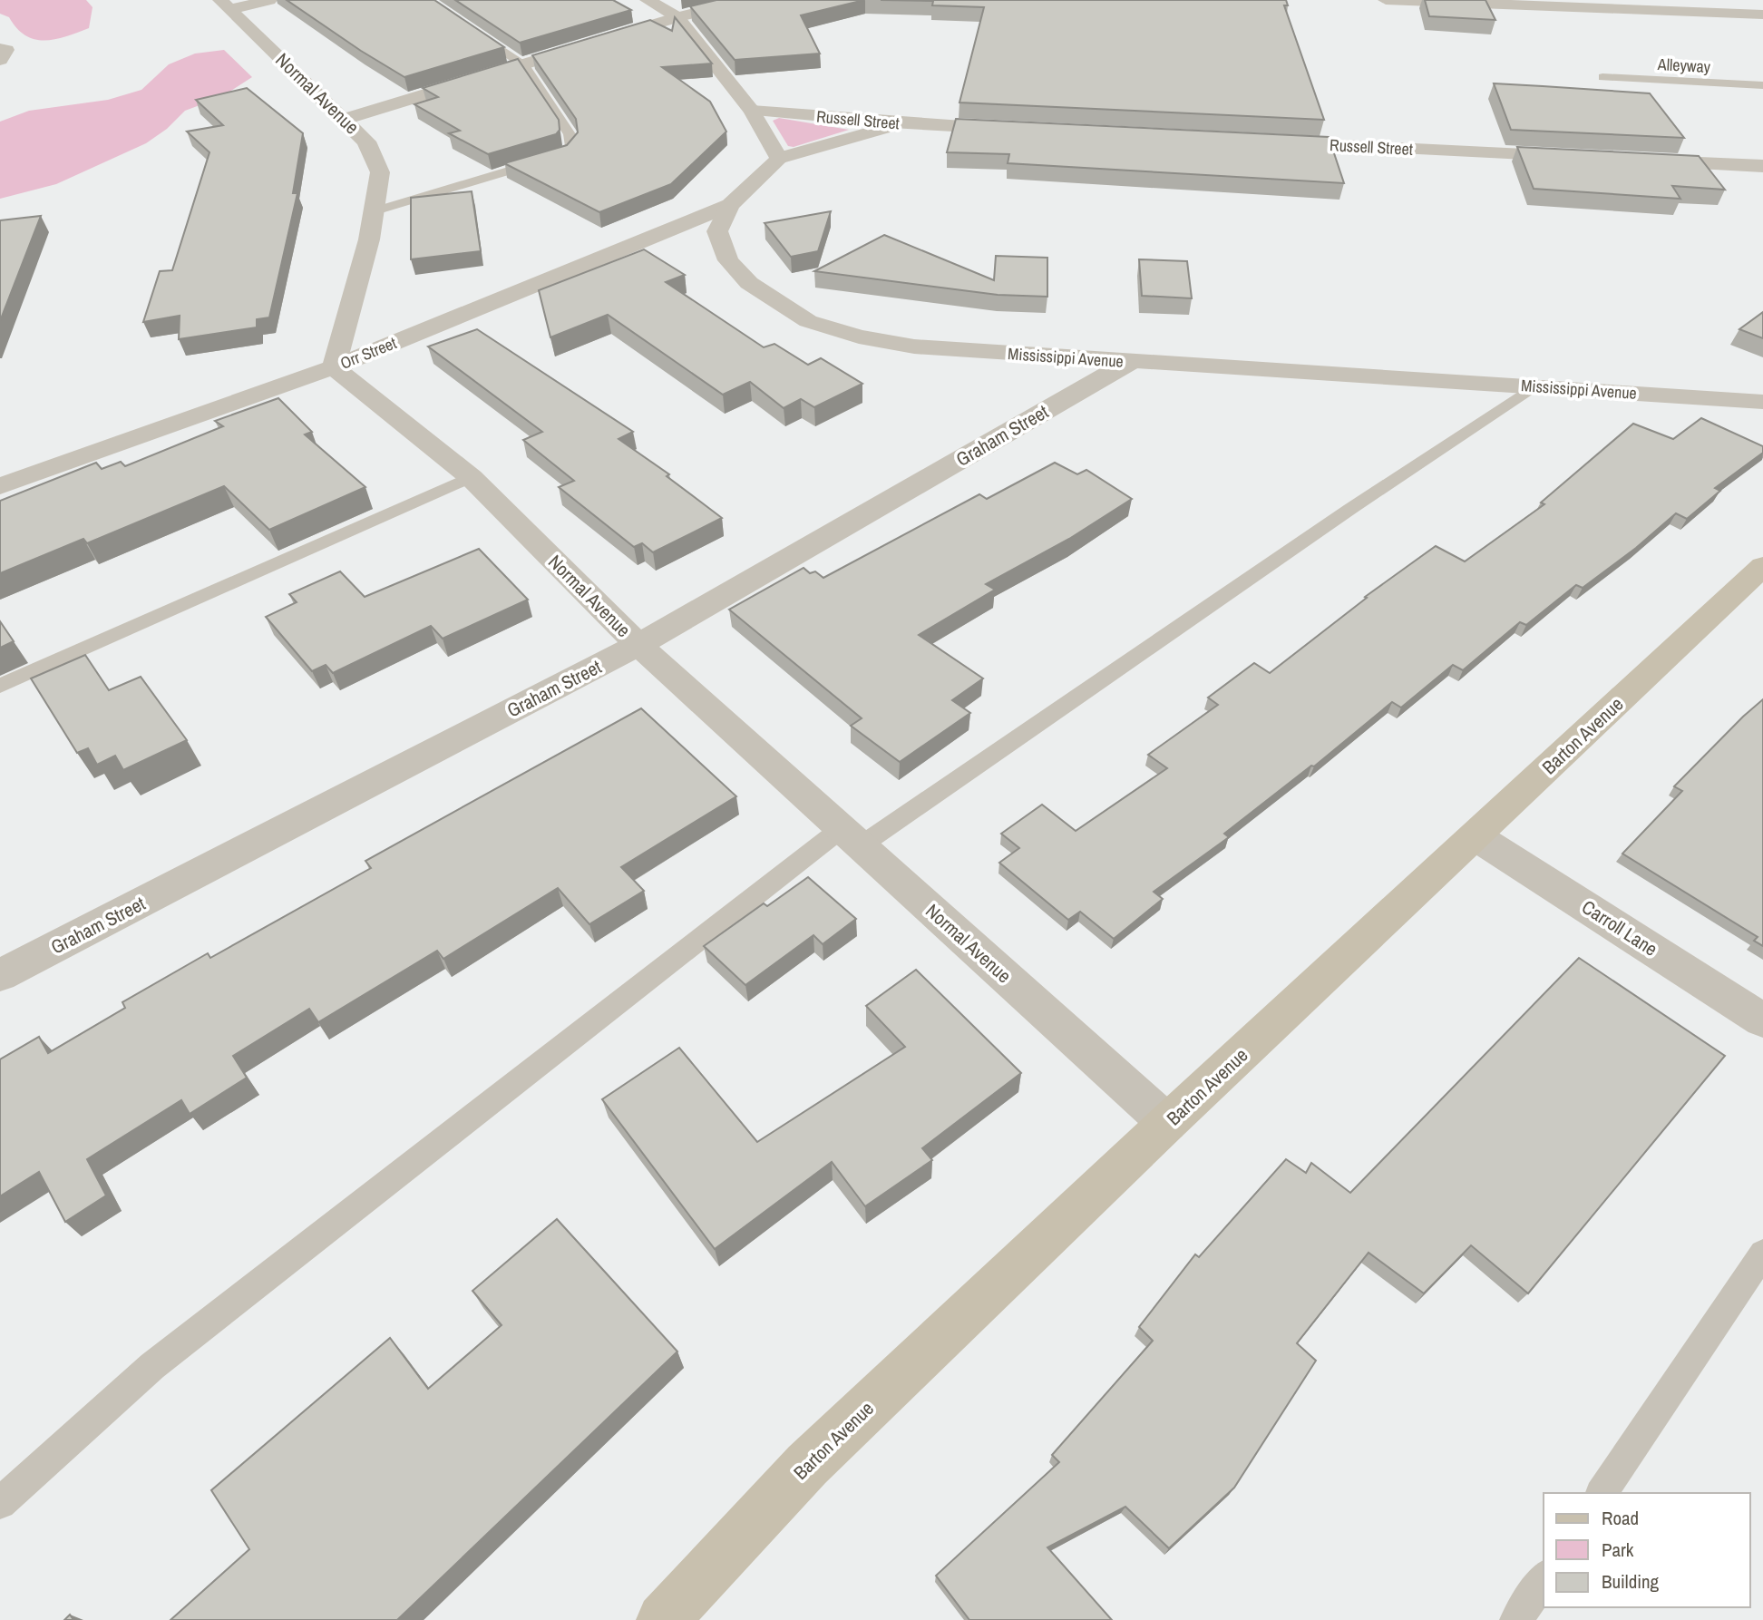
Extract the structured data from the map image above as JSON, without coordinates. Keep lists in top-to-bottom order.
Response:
{
  "streets": {
    "main road": ["Barton Avenue"],
    "street": [
      "Normal Avenue",
      "Russell Street",
      "Orr Street",
      "Mississippi Avenue",
      "Graham Street",
      "Carroll Lane"
    ],
    "lane": ["Alleyway"]
  },
  "crossings": [
    ["Normal Avenue", "Orr Street"],
    ["Normal Avenue", "Graham Street"],
    ["Normal Avenue", "Barton Avenue"],
    ["Orr Street", "Mississippi Avenue"],
    ["Mississippi Avenue", "Graham Street"],
    ["Barton Avenue", "Carroll Lane"]
  ],
  "legend": ["Road", "Park", "Building"]
}
